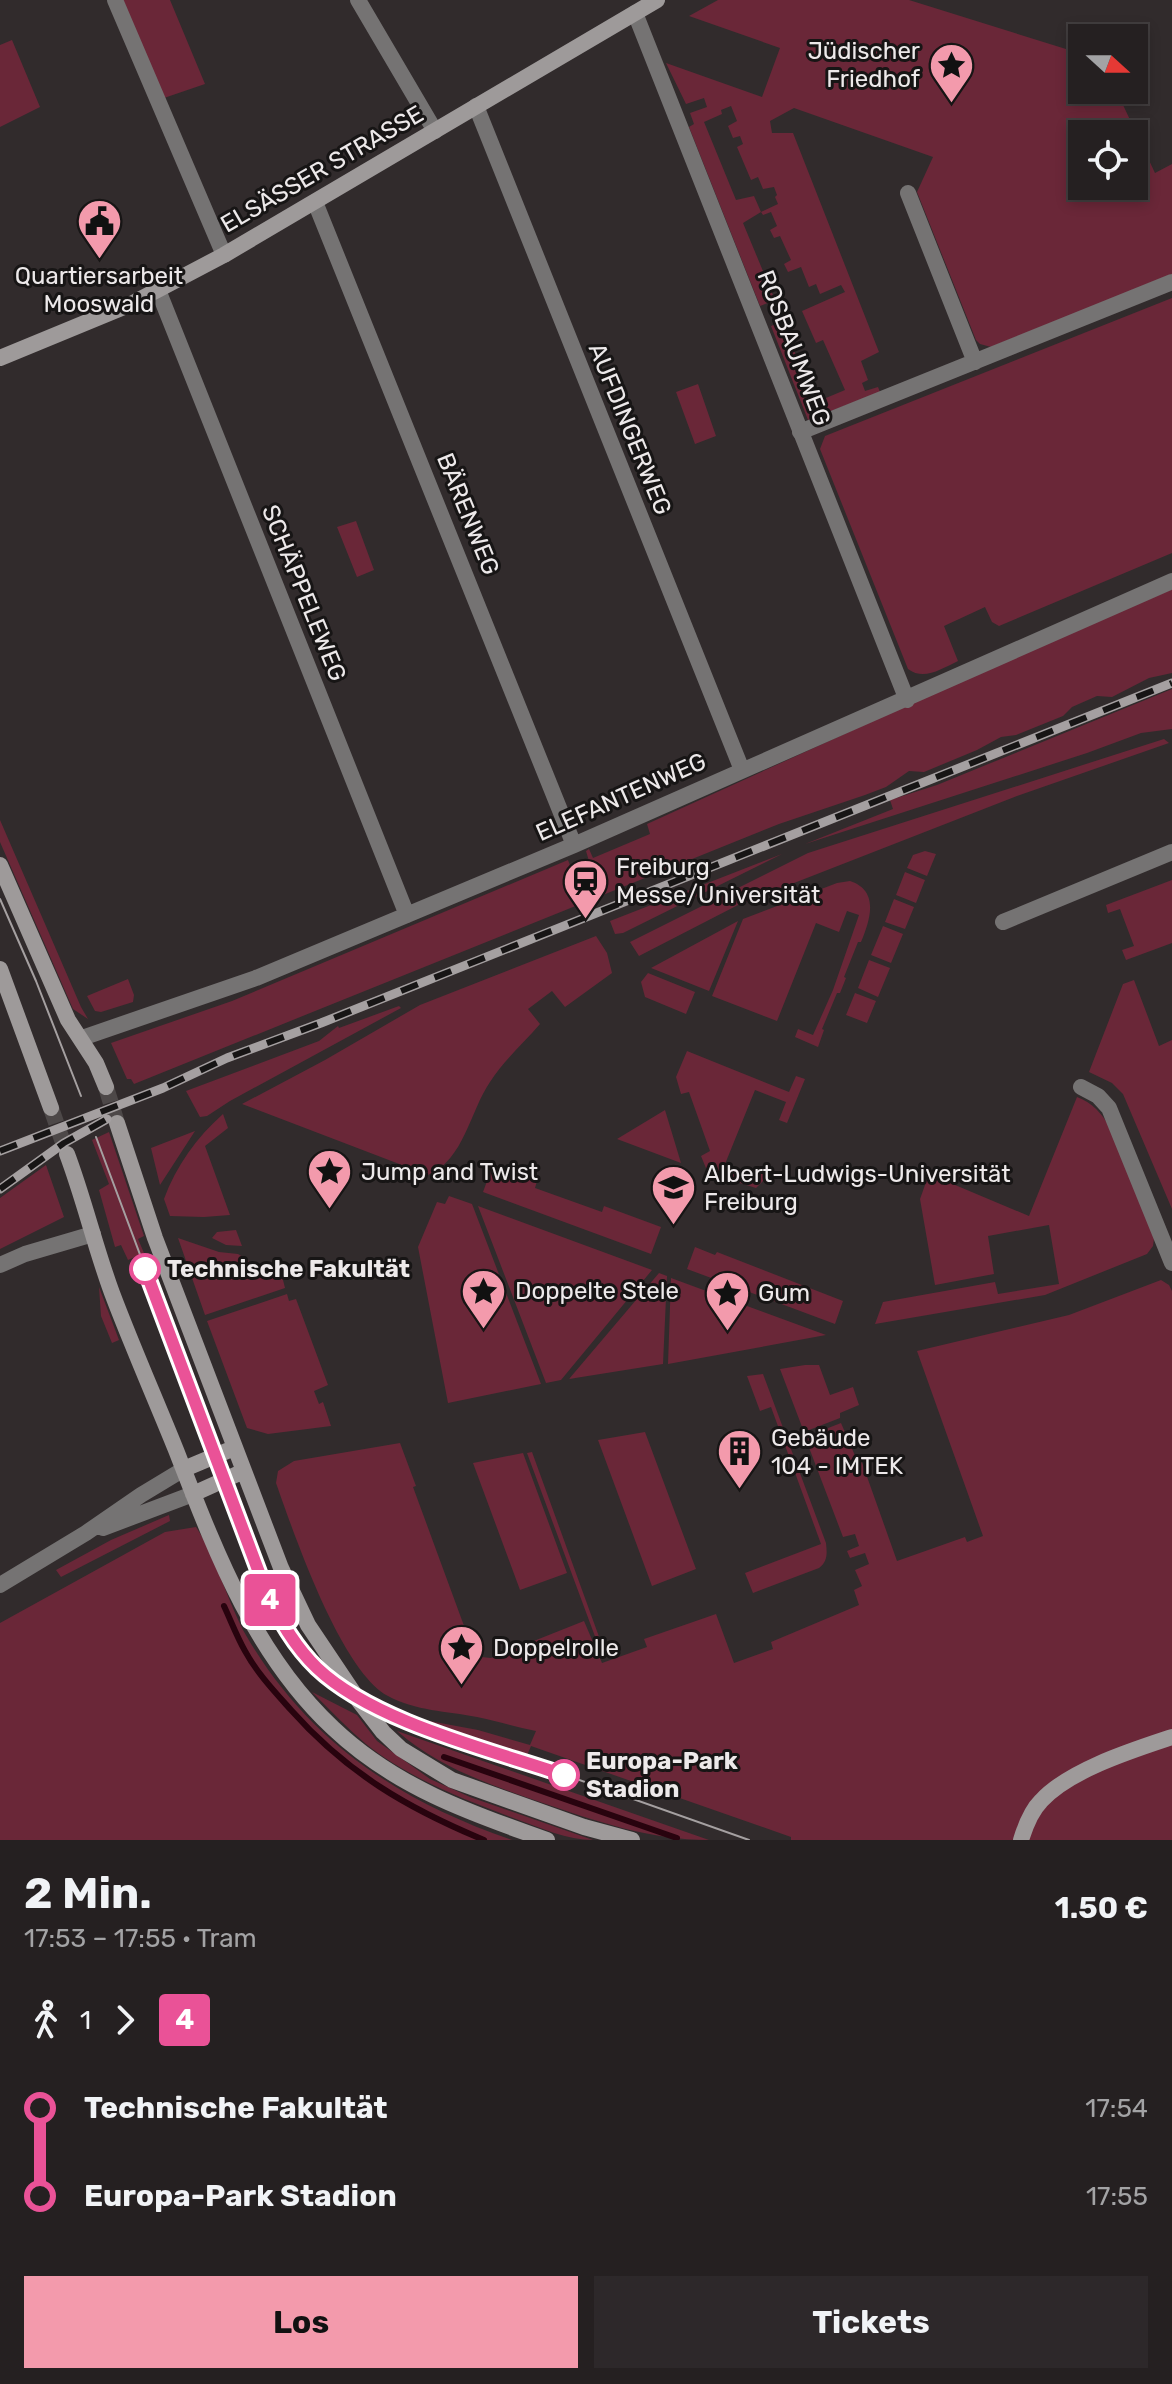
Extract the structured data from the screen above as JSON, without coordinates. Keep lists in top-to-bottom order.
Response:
{
  "streets": {
    "main road": ["ELSÄSSER STRASSE"],
    "street": [
      "ROSBAUMWEG",
      "AUFDINGERWEG",
      "BÄRENWEG",
      "SCHÄPPELEWEG",
      "ELEFANTENWEG"
    ]
  },
  "crossings": [
    ["ELSÄSSER STRASSE", "ROSBAUMWEG"],
    ["ELSÄSSER STRASSE", "AUFDINGERWEG"],
    ["ELSÄSSER STRASSE", "BÄRENWEG"],
    ["ELSÄSSER STRASSE", "SCHÄPPELEWEG"],
    ["ROSBAUMWEG", "ELEFANTENWEG"],
    ["AUFDINGERWEG", "ELEFANTENWEG"],
    ["BÄRENWEG", "ELEFANTENWEG"],
    ["SCHÄPPELEWEG", "ELEFANTENWEG"]
  ],
  "places": {
    "place": [
      "Jüdischer Friedhof",
      "Jump and Twist",
      "Doppelte Stele",
      "Gum",
      "Doppelrolle"
    ],
    "public building": ["Quartiersarbeit Mooswald"],
    "station": ["Freiburg Messe/Universität"],
    "school or university": ["Albert-Ludwigs-Universität Freiburg"],
    "other": ["Technische Fakultät", "Europa-Park Stadion"],
    "building": ["Gebäude 104 - IMTEK"]
  },
  "lines": ["tram line 4"],
  "north": "right",
  "page": {
    "on_map": "4",
    "heading": ["2 Min.", "17:53 – 17:55 · Tram", "1.50 €"],
    "legs": ["1", "4"],
    "list": [
      {
        "name": "Technische Fakultät",
        "value": "17:54"
      },
      {
        "name": "Europa-Park Stadion",
        "value": "17:55"
      }
    ],
    "buttons": ["Los", "Tickets"]
  }
}
